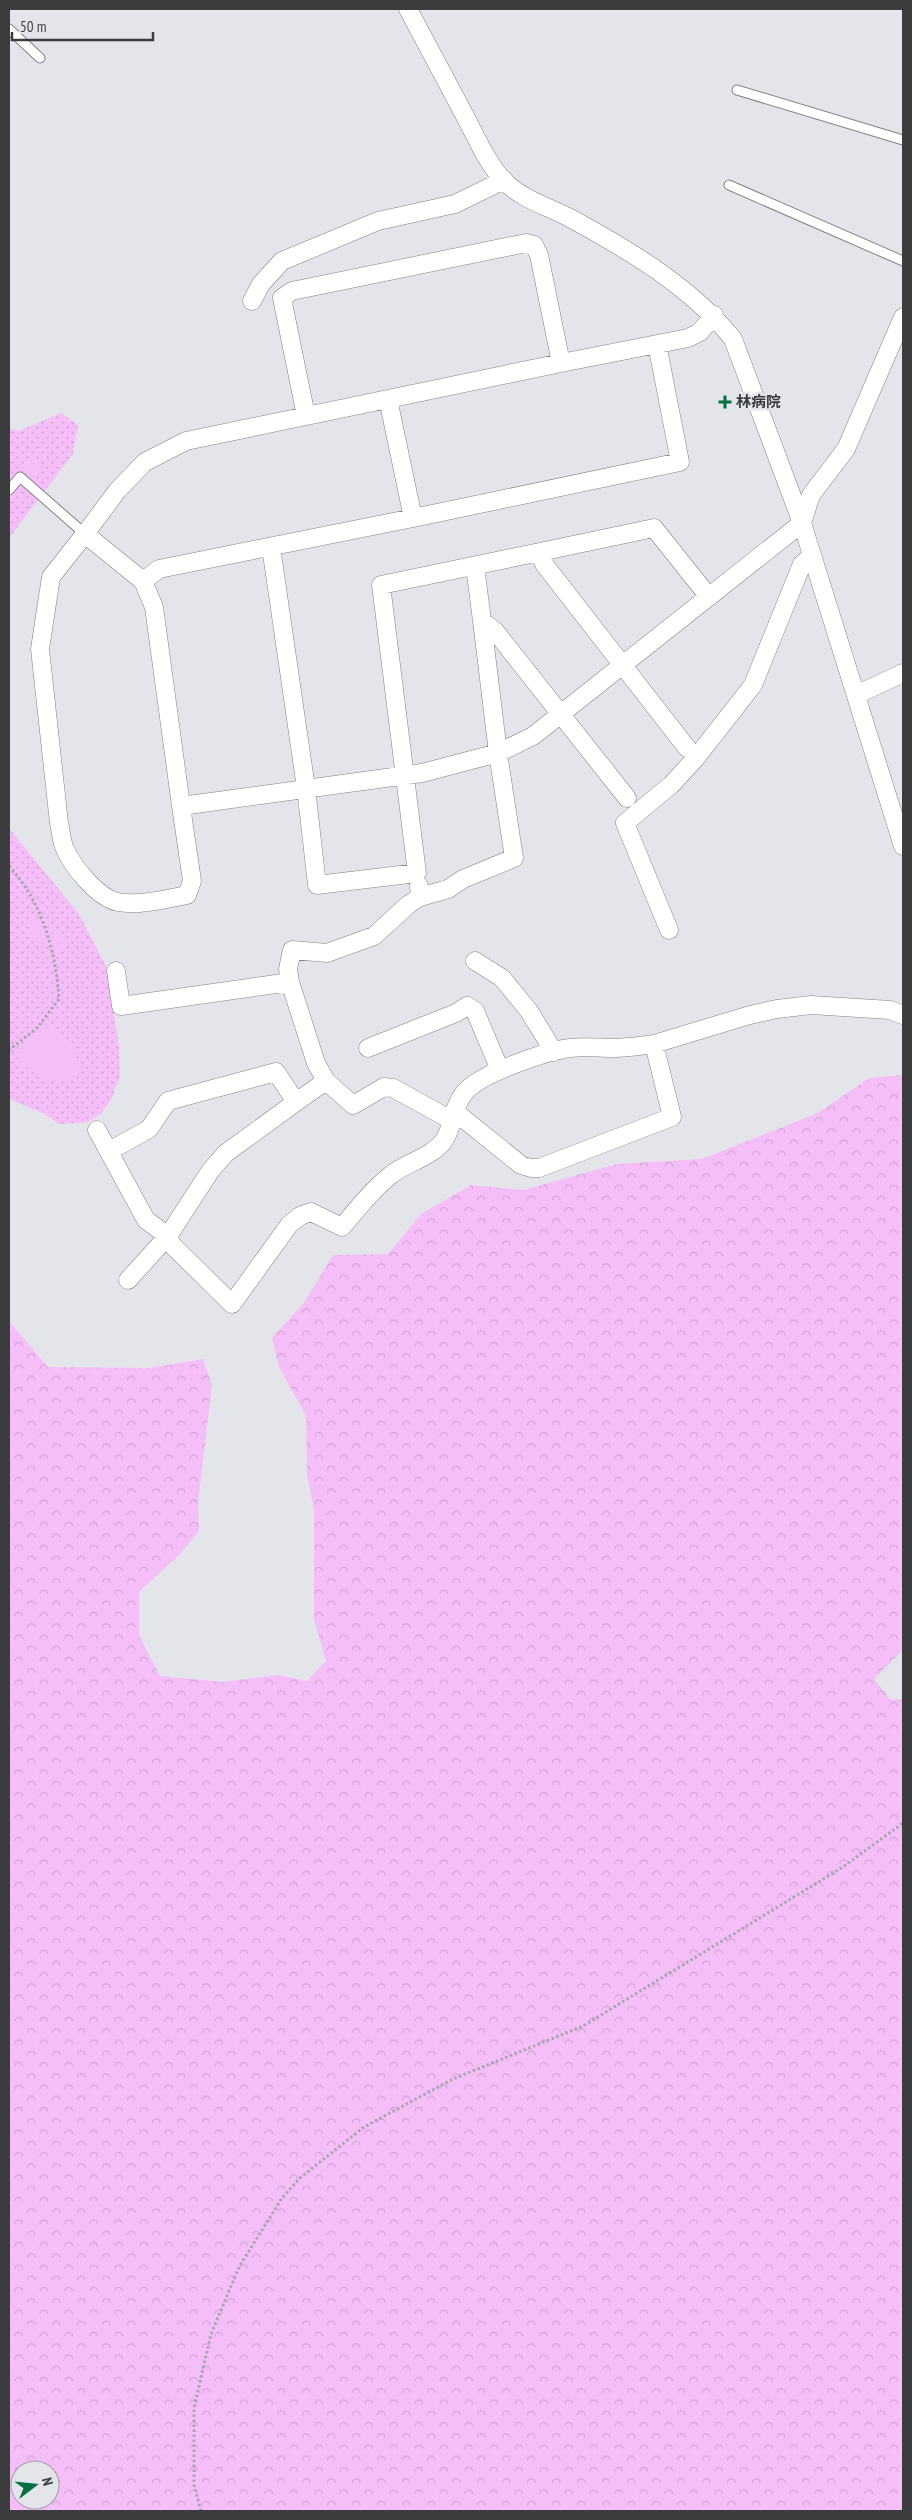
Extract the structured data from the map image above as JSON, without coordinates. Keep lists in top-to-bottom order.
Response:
{
  "places": {
    "health": ["林病院"]
  },
  "scale_bar": "50 m",
  "north": "right"
}
